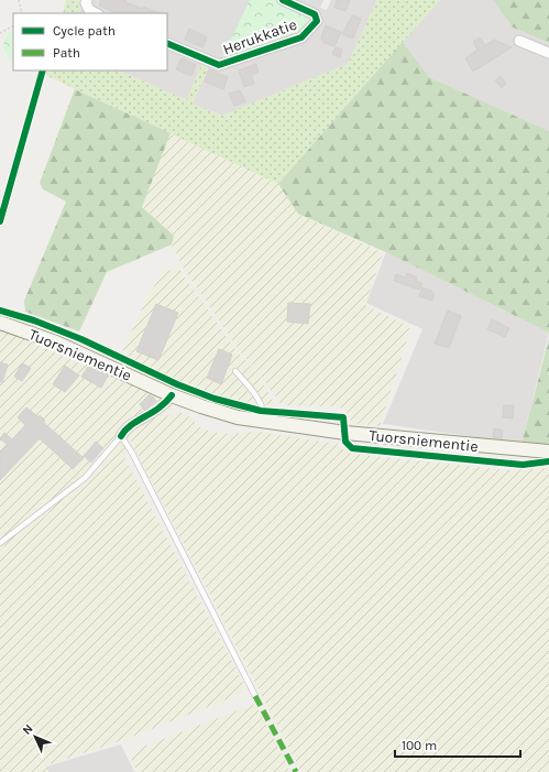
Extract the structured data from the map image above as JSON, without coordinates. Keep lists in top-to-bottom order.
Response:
{
  "streets": {
    "main road": ["Tuorsniementie"],
    "street": ["Herukkatie"]
  },
  "legend": ["Cycle path", "Path"],
  "scale_bar": "100 m",
  "north": "top left"
}
